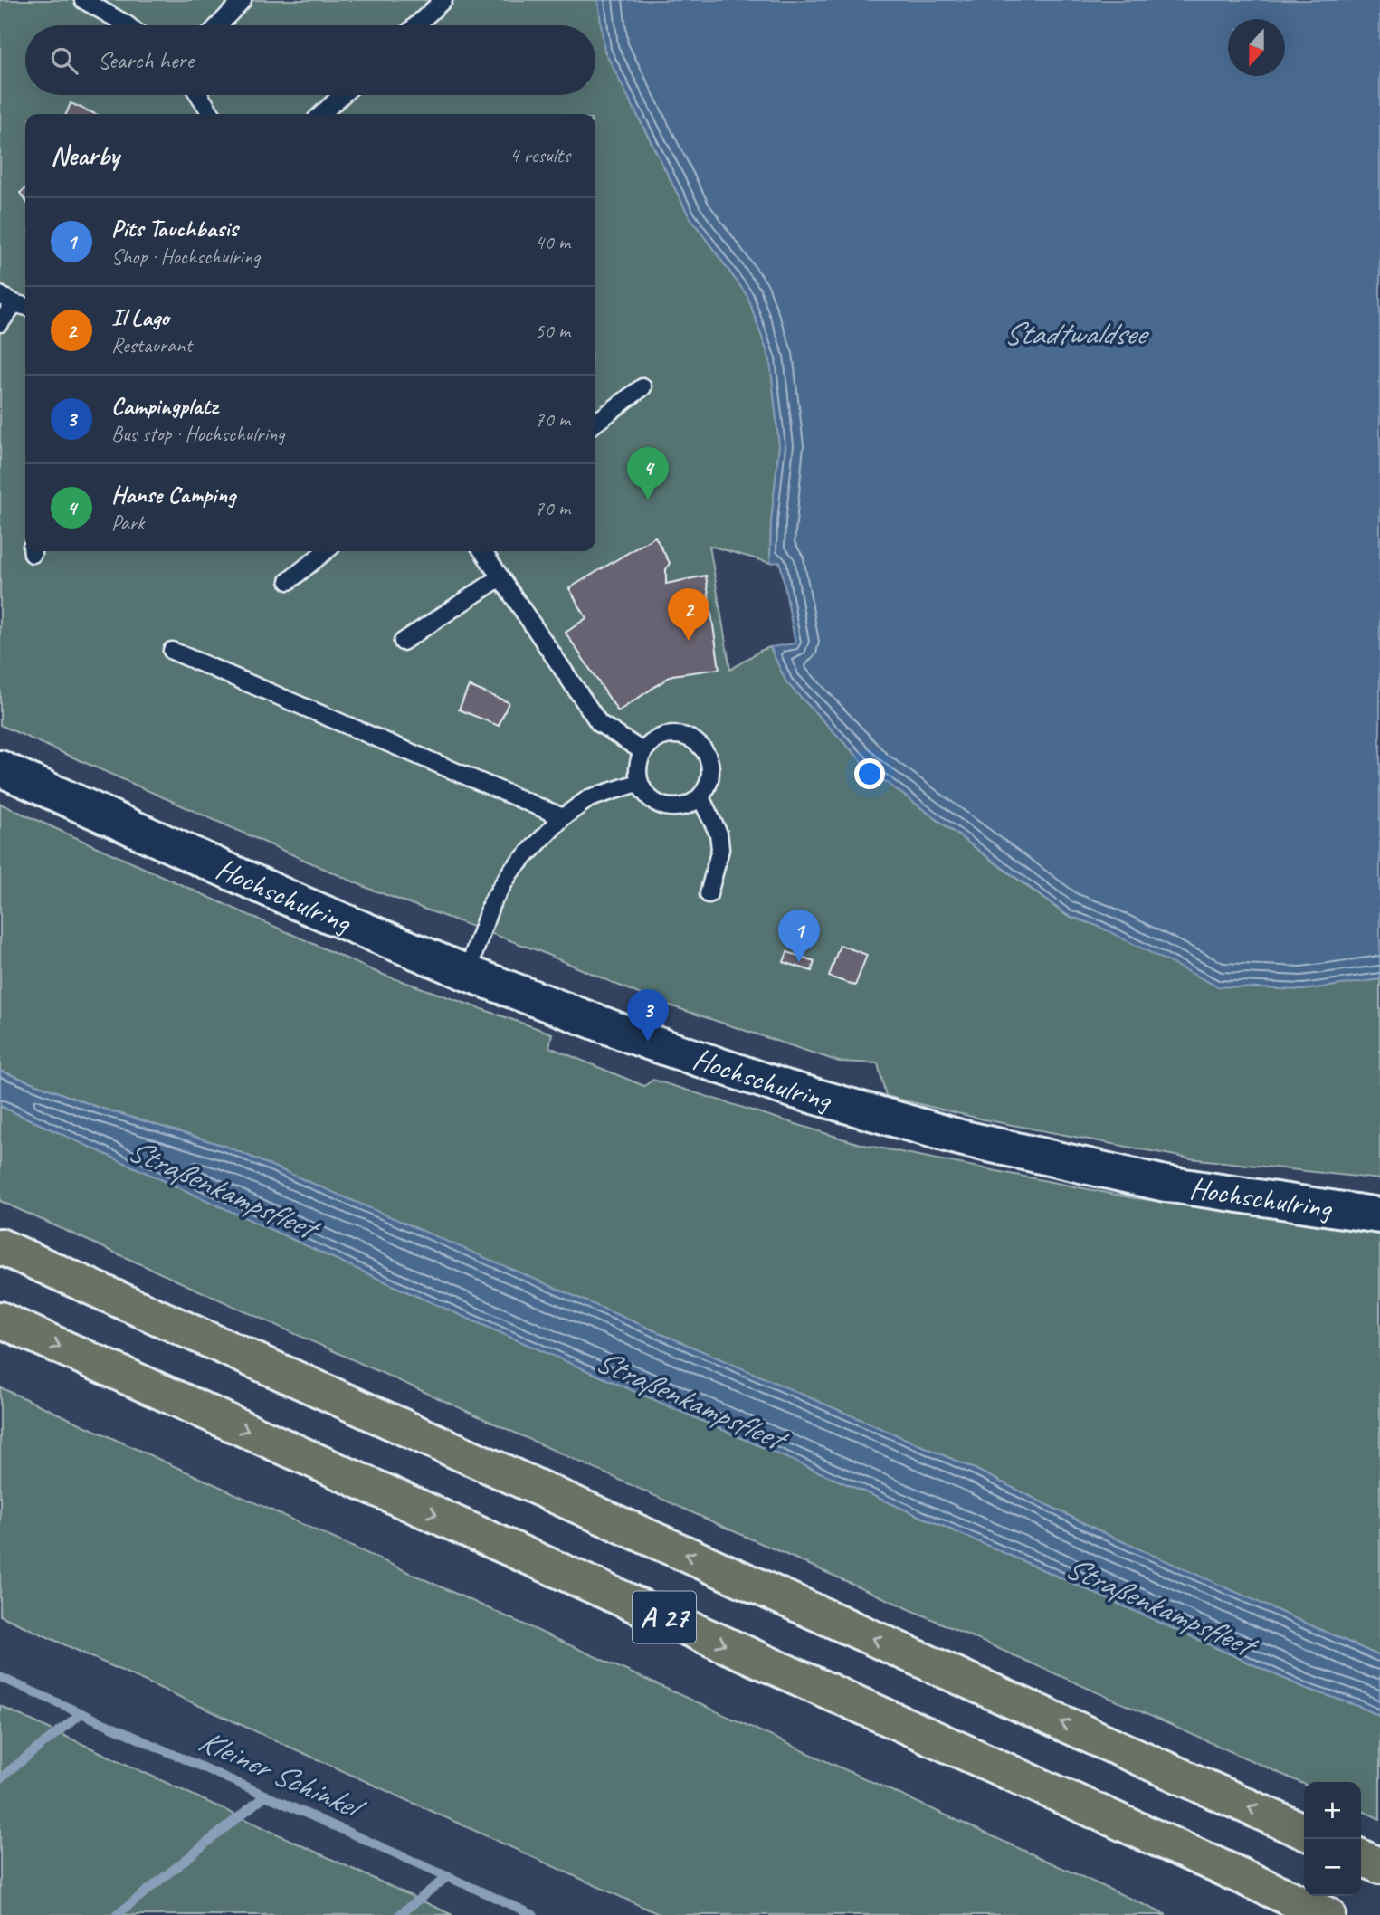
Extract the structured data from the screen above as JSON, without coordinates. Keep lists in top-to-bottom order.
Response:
{
  "streets": {
    "highway": ["A 27"],
    "street": ["Hochschulring"]
  },
  "water": ["Stadtwaldsee", "Straßenkampsfleet", "Kleiner Schinkel"],
  "north": "bottom",
  "page": {
    "search": "Search here",
    "heading": ["Nearby", "4 results"],
    "list": [
      {
        "mark": "1",
        "name": "Pits Tauchbasis",
        "note": "Shop · Hochschulring",
        "value": "40 m"
      },
      {
        "mark": "2",
        "name": "Il Lago",
        "note": "Restaurant",
        "value": "50 m"
      },
      {
        "mark": "3",
        "name": "Campingplatz",
        "note": "Bus stop · Hochschulring",
        "value": "70 m"
      },
      {
        "mark": "4",
        "name": "Hanse Camping",
        "note": "Park",
        "value": "70 m"
      }
    ],
    "pins": [
      "4",
      "2",
      "1",
      "3"
    ],
    "map_buttons": ["+", "−"]
  }
}
